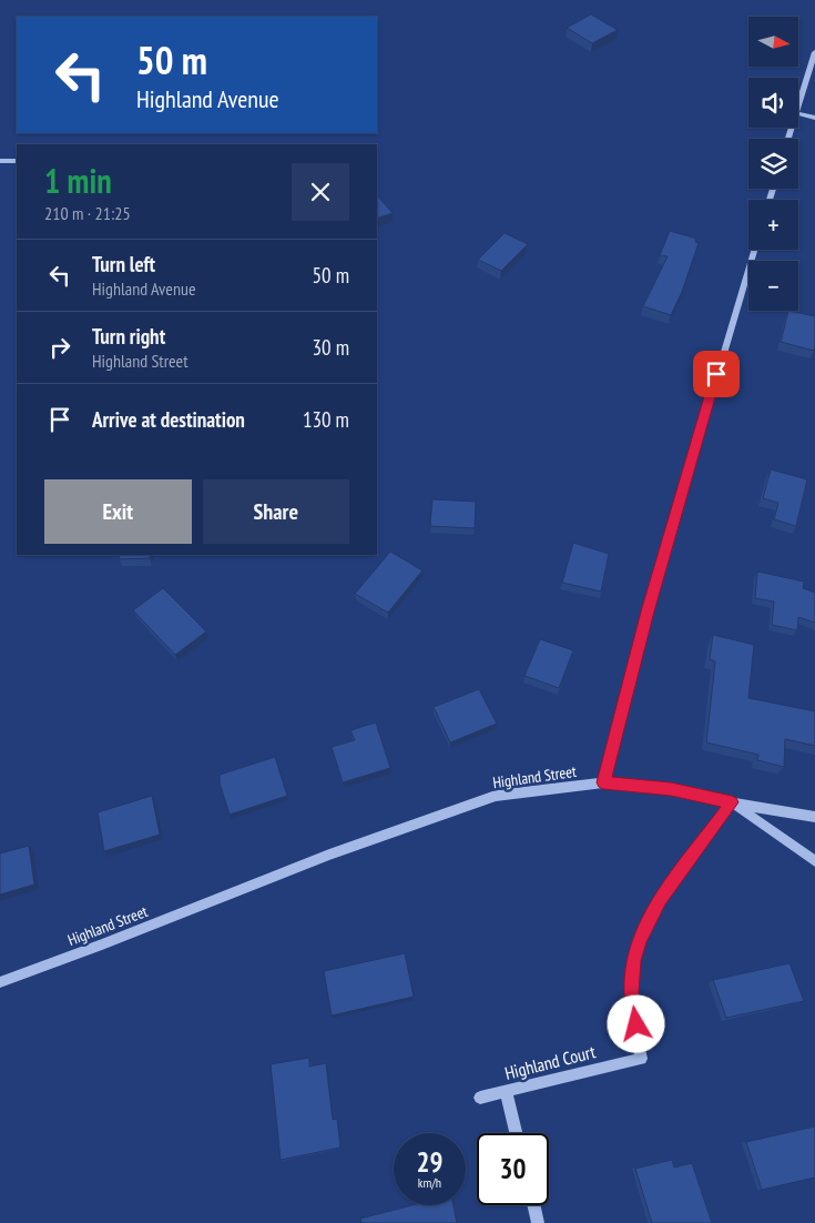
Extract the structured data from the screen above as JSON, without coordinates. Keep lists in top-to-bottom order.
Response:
{
  "streets": {
    "street": ["Highland Street", "Highland Court"]
  },
  "crossings": [
    ["Highland Street", "Highland Court"]
  ],
  "north": "right",
  "page": {
    "map_buttons": ["+", "−"],
    "turn": ["50 m", "Highland Avenue"],
    "heading": ["1 min", "210 m · 21:25"],
    "list": [
      {
        "name": "Turn left",
        "note": "Highland Avenue",
        "value": "50 m"
      },
      {
        "name": "Turn right",
        "note": "Highland Street",
        "value": "30 m"
      },
      {
        "name": "Arrive at destination",
        "value": "130 m"
      }
    ],
    "buttons": ["Exit", "Share"],
    "speed": "29 km/h",
    "limit": "30"
  }
}
